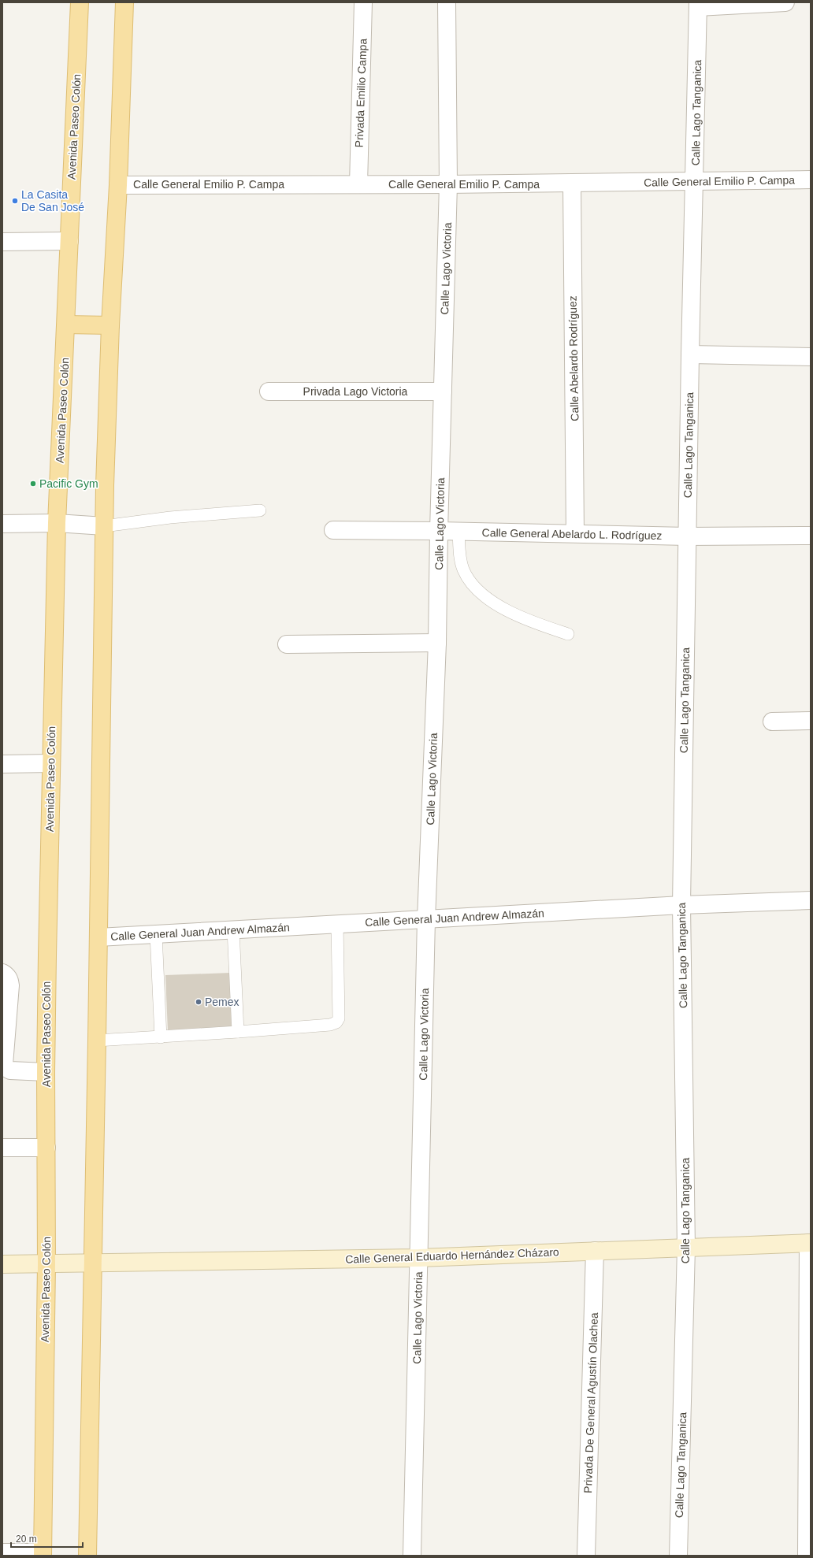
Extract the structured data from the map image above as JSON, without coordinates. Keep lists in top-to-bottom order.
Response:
{
  "streets": {
    "main road": ["Avenida Paseo Colón", "Calle General Eduardo Hernández Cházaro"],
    "street": [
      "Privada Emilio Campa",
      "Calle Lago Tanganica",
      "Calle General Emilio P. Campa",
      "Calle Lago Victoria",
      "Calle Abelardo Rodríguez",
      "Privada Lago Victoria",
      "Calle General Abelardo L. Rodríguez",
      "Calle General Juan Andrew Almazán",
      "Privada De General Agustín Olachea"
    ]
  },
  "crossings": [
    ["Privada Emilio Campa", "Calle General Emilio P. Campa"],
    ["Calle Lago Tanganica", "Calle General Emilio P. Campa"],
    ["Calle Lago Tanganica", "Calle General Abelardo L. Rodríguez"],
    ["Calle Lago Tanganica", "Calle General Juan Andrew Almazán"],
    ["Calle Lago Tanganica", "Calle General Eduardo Hernández Cházaro"],
    ["Avenida Paseo Colón", "Calle General Eduardo Hernández Cházaro"],
    ["Calle General Emilio P. Campa", "Calle Lago Victoria"],
    ["Calle General Emilio P. Campa", "Calle Abelardo Rodríguez"],
    ["Calle Lago Victoria", "Privada Lago Victoria"],
    ["Calle Lago Victoria", "Calle General Abelardo L. Rodríguez"],
    ["Calle Lago Victoria", "Calle General Juan Andrew Almazán"],
    ["Calle Lago Victoria", "Calle General Eduardo Hernández Cházaro"],
    ["Calle Abelardo Rodríguez", "Calle General Abelardo L. Rodríguez"],
    ["Calle General Eduardo Hernández Cházaro", "Privada De General Agustín Olachea"]
  ],
  "places": ["La Casita De San José", "Pacific Gym", "Pemex"],
  "scale_bar": "20 m"
}
